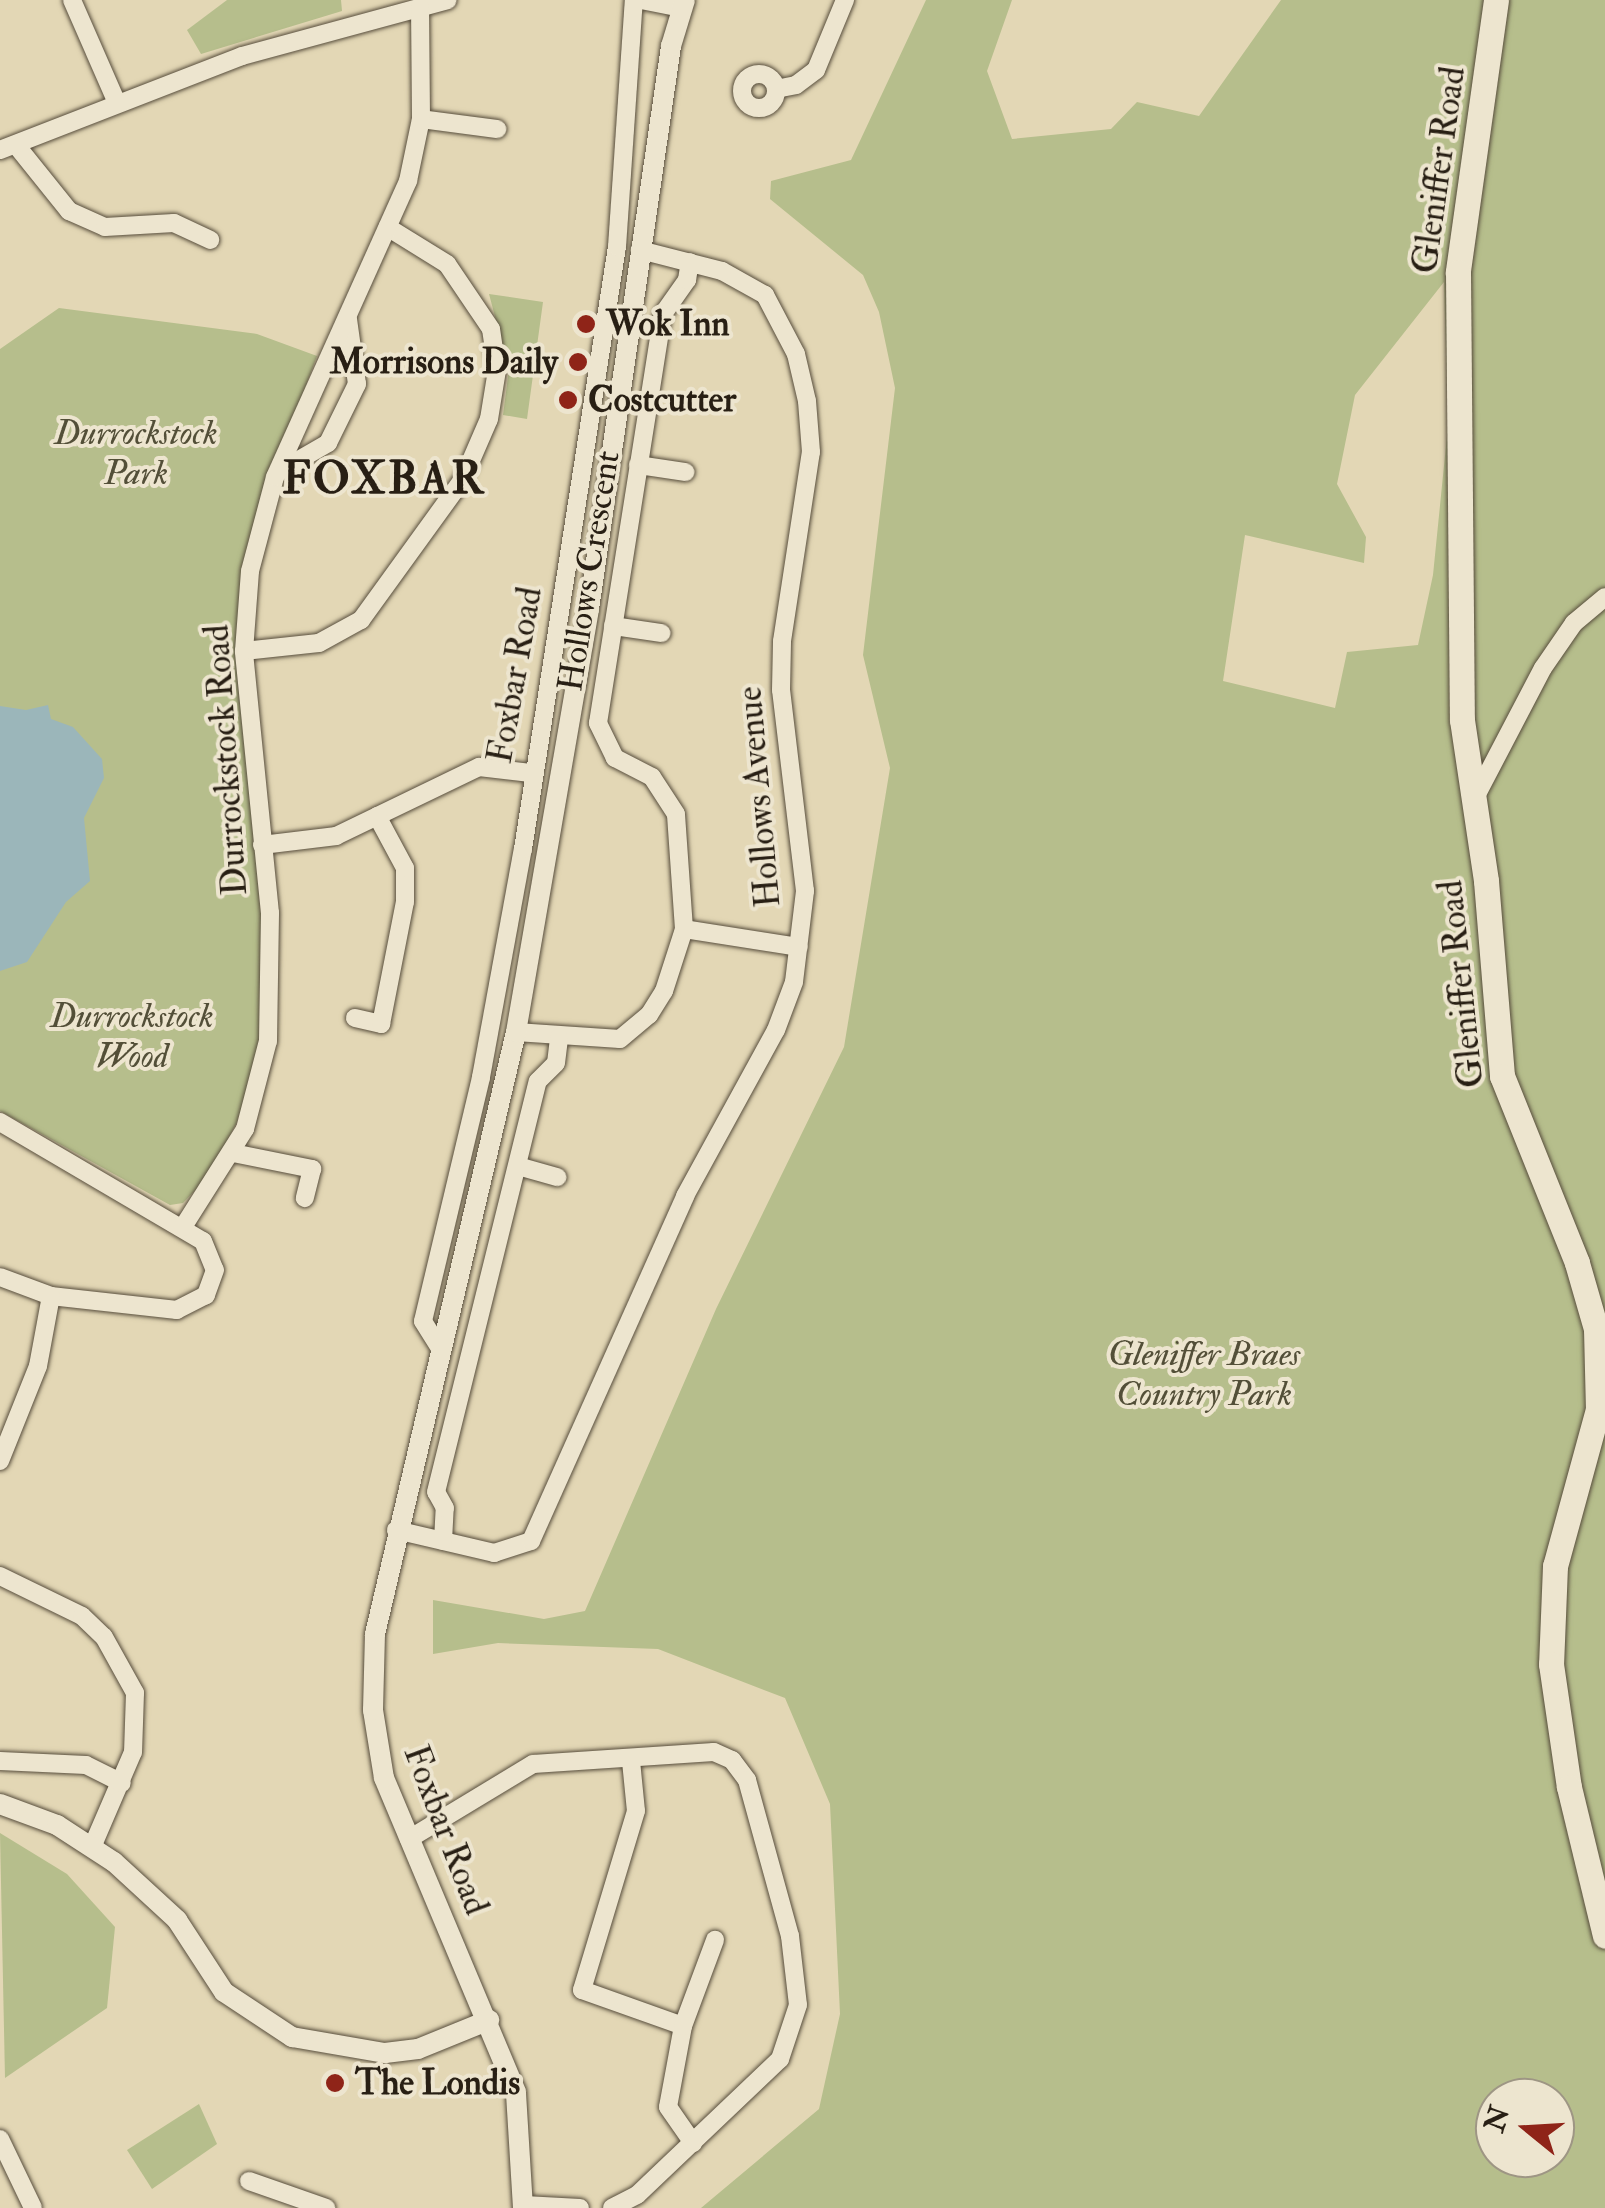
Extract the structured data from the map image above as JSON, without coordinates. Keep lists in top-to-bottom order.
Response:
{
  "streets": {
    "main road": ["Gleniffer Road"],
    "street": [
      "Hollows Crescent",
      "Foxbar Road",
      "Durrockstock Road",
      "Hollows Avenue"
    ]
  },
  "crossings": [
    ["Hollows Crescent", "Foxbar Road"],
    ["Hollows Crescent", "Hollows Avenue"],
    ["Foxbar Road", "Hollows Avenue"]
  ],
  "districts": ["FOXBAR"],
  "parks": ["Durrockstock Park", "Durrockstock Wood", "Gleniffer Braes Country Park"],
  "places": [
    "Wok Inn",
    "Morrisons Daily",
    "Costcutter",
    "The Londis"
  ],
  "north": "left"
}
